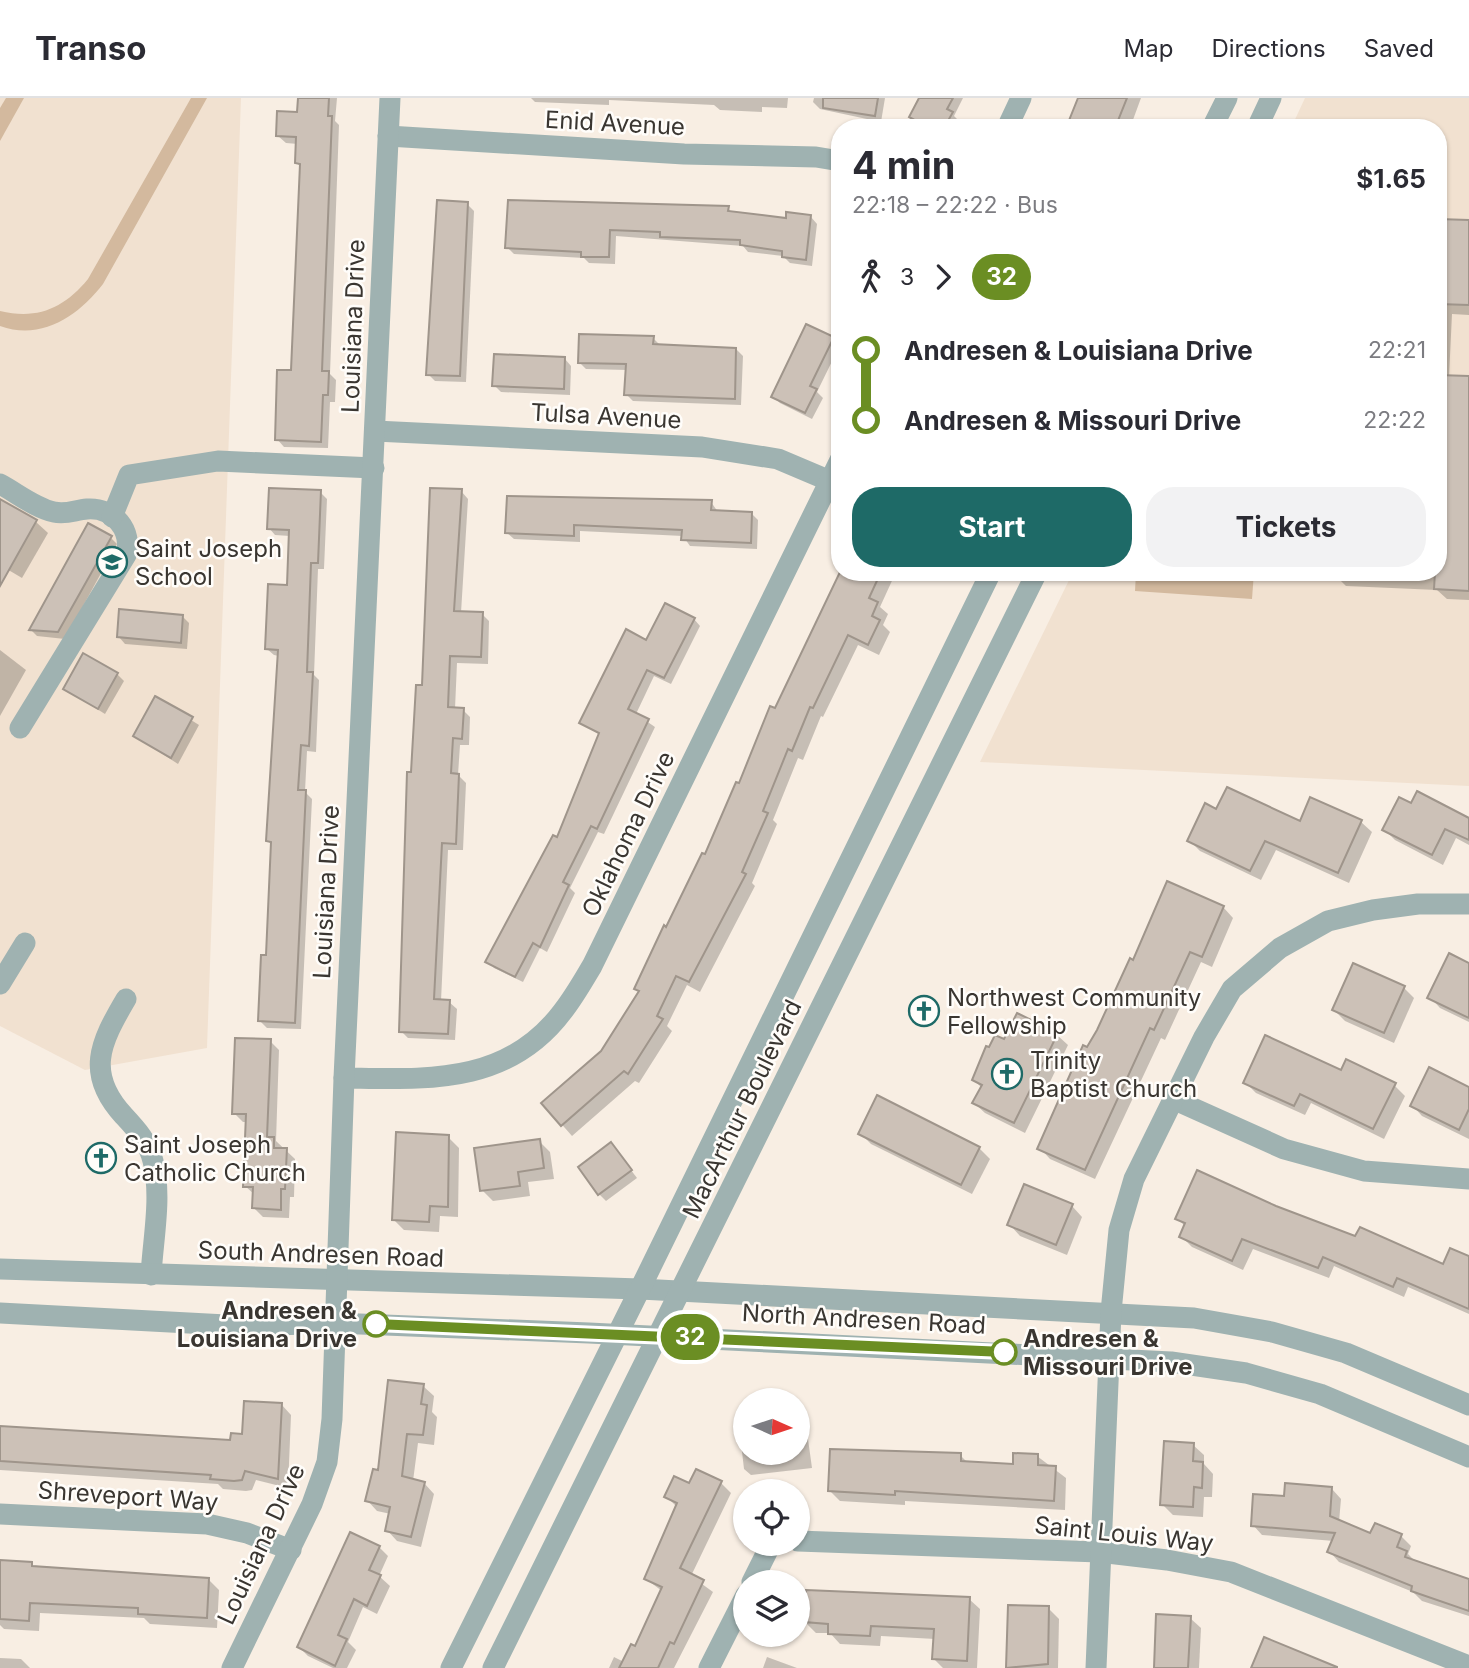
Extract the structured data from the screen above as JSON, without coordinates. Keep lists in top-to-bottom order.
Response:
{
  "streets": {
    "street": [
      "Enid Avenue",
      "Louisiana Drive",
      "Tulsa Avenue",
      "Oklahoma Drive",
      "MacArthur Boulevard",
      "South Andresen Road",
      "North Andresen Road",
      "Shreveport Way",
      "Saint Louis Way"
    ]
  },
  "crossings": [
    ["Enid Avenue", "Louisiana Drive"],
    ["Louisiana Drive", "Tulsa Avenue"],
    ["Louisiana Drive", "Oklahoma Drive"],
    ["Louisiana Drive", "South Andresen Road"],
    ["Louisiana Drive", "Shreveport Way"],
    ["Tulsa Avenue", "Oklahoma Drive"],
    ["MacArthur Boulevard", "South Andresen Road"],
    ["MacArthur Boulevard", "North Andresen Road"],
    ["South Andresen Road", "North Andresen Road"]
  ],
  "places": {
    "school or university": ["Saint Joseph School"],
    "church": ["Northwest Community Fellowship", "Trinity Baptist Church", "Saint Joseph Catholic Church"],
    "other": ["Andresen & Louisiana Drive", "Andresen & Missouri Drive"]
  },
  "lines": ["bus line 32"],
  "north": "right",
  "page": {
    "header": "Transo",
    "nav": ["Map", "Directions", "Saved"],
    "on_map": "32",
    "heading": ["4 min", "22:18 – 22:22 · Bus", "$1.65"],
    "legs": ["3", "32"],
    "list": [
      {
        "name": "Andresen & Louisiana Drive",
        "value": "22:21"
      },
      {
        "name": "Andresen & Missouri Drive",
        "value": "22:22"
      }
    ],
    "buttons": ["Start", "Tickets"]
  }
}
